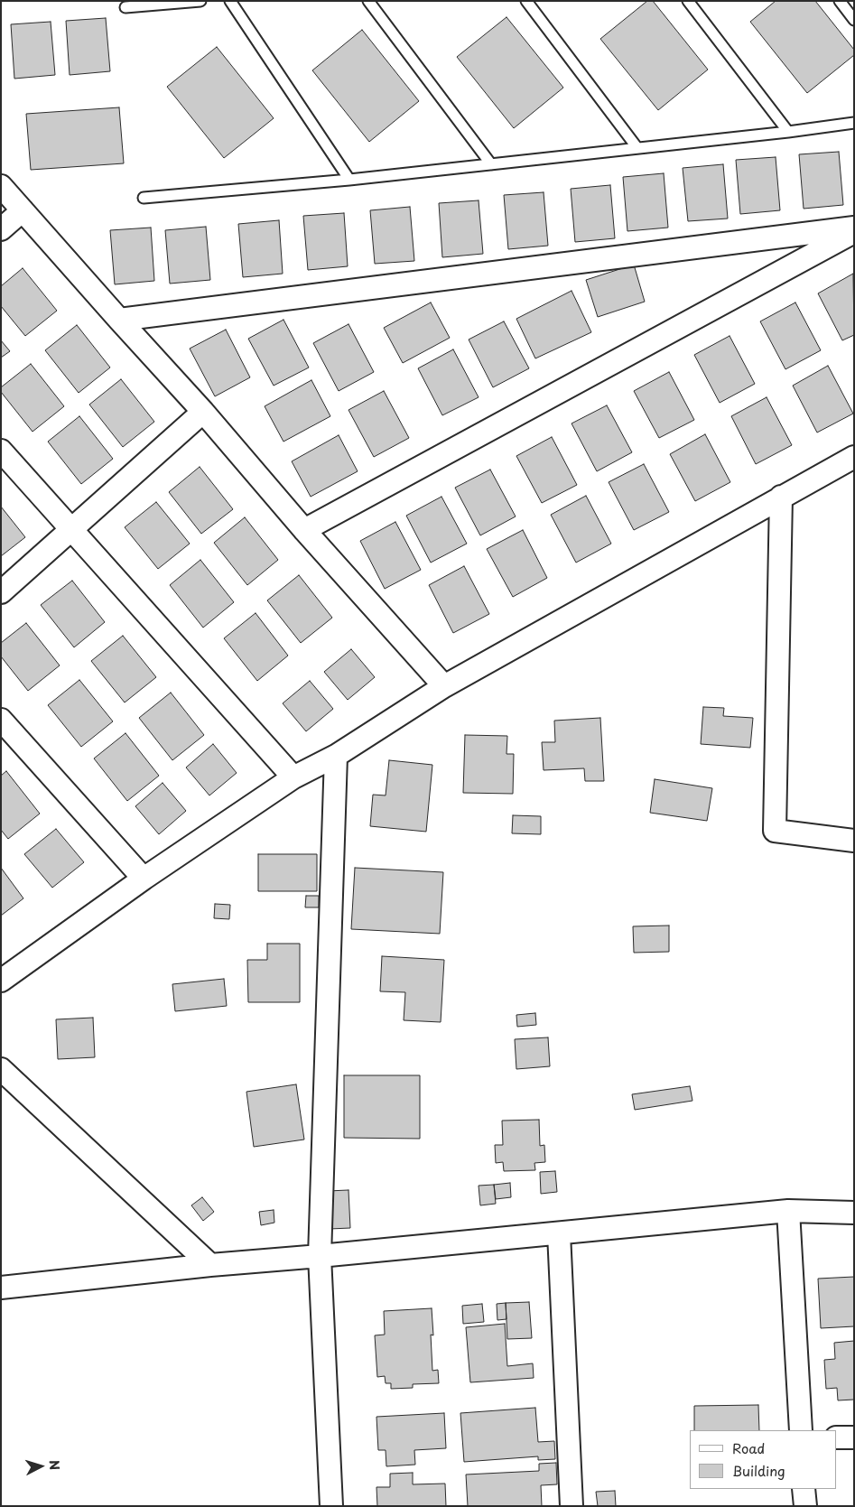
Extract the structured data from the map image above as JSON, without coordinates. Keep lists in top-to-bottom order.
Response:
{
  "legend": ["Road", "Building"],
  "north": "right"
}
